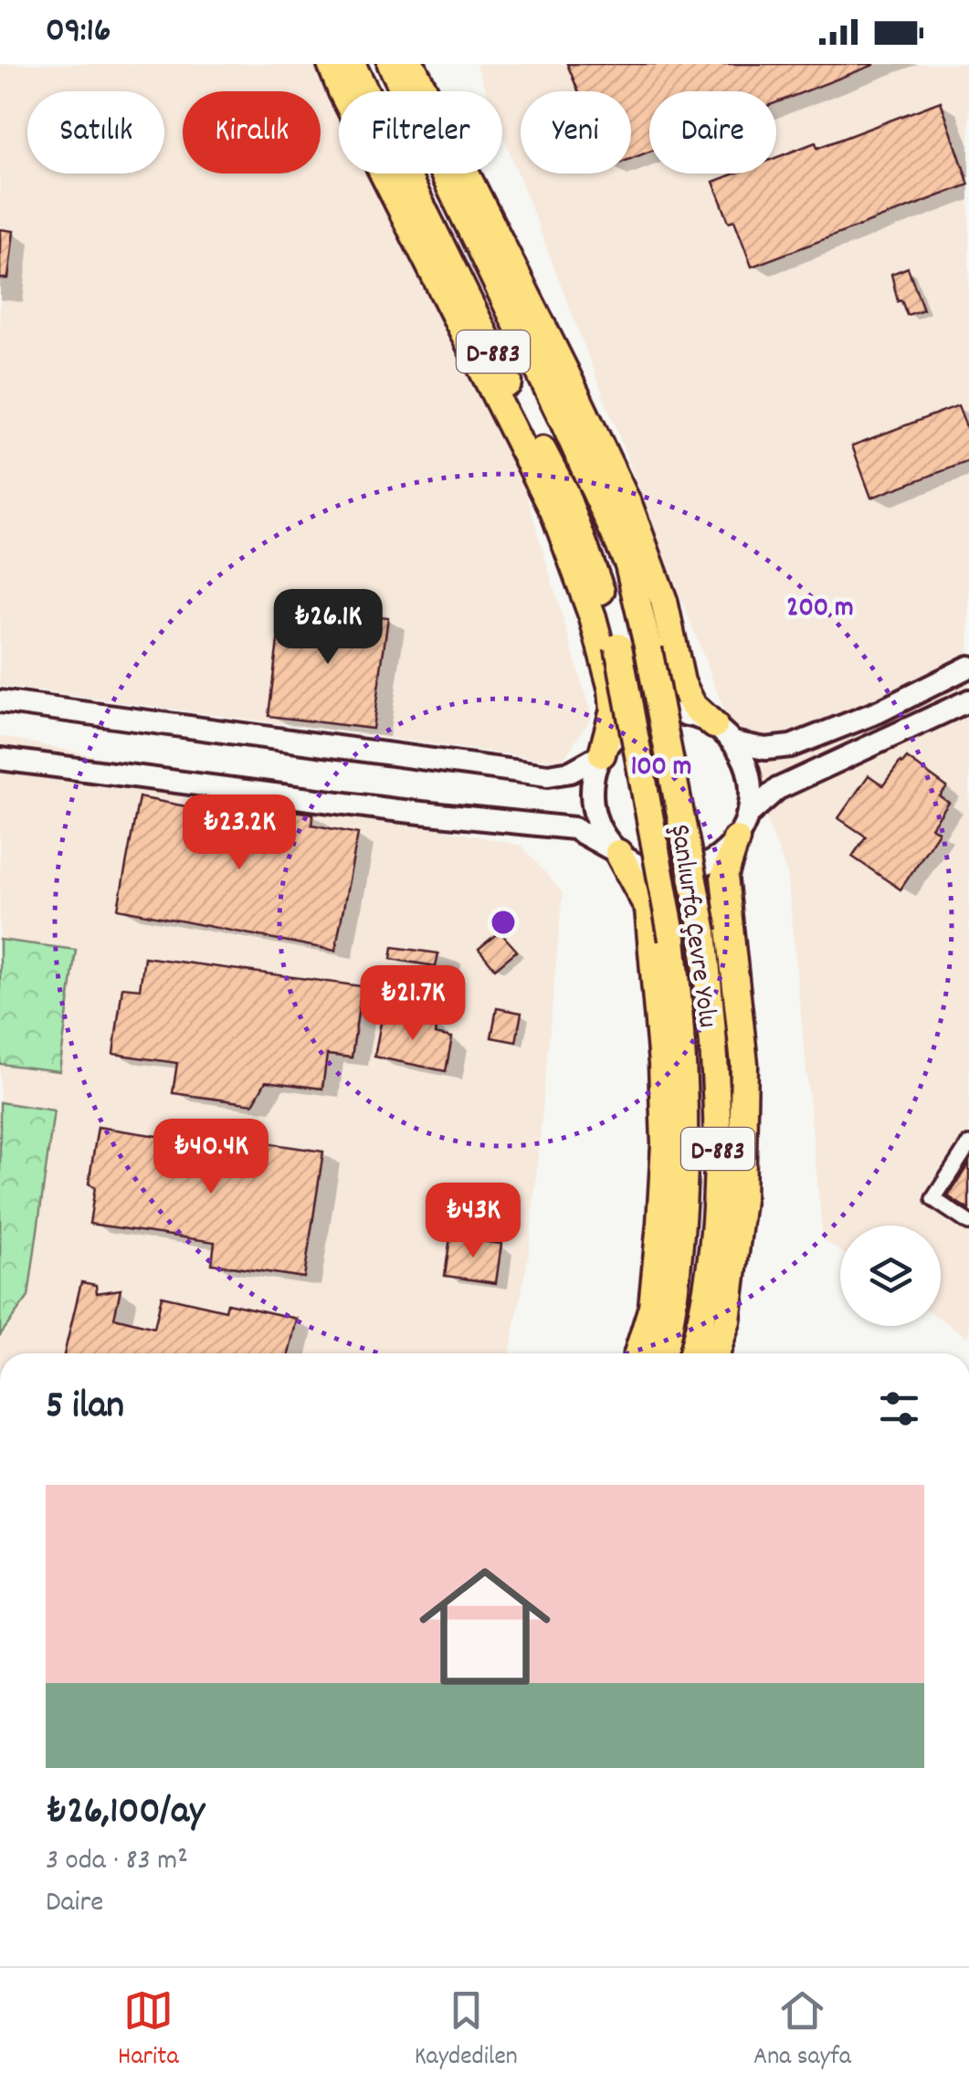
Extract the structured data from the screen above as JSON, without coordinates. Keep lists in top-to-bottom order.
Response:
{
  "streets": {
    "highway": ["D-883", "Şanlıurfa Çevre Yolu"]
  },
  "page": {
    "status": "09:16",
    "chip": [
      "Satılık",
      "Kiralık",
      "Filtreler",
      "Yeni",
      "Daire"
    ],
    "price": [
      "₺26.1K",
      "₺23.2K",
      "₺21.7K",
      "₺40.4K",
      "₺43K"
    ],
    "heading": "5 ilan",
    "list": [
      {
        "name": "₺26,100/ay",
        "note": "3 oda · 83 m² · Daire"
      }
    ],
    "tabs": ["Harita", "Kaydedilen", "Ana sayfa"]
  },
  "rings": ["200 m", "100 m"]
}
